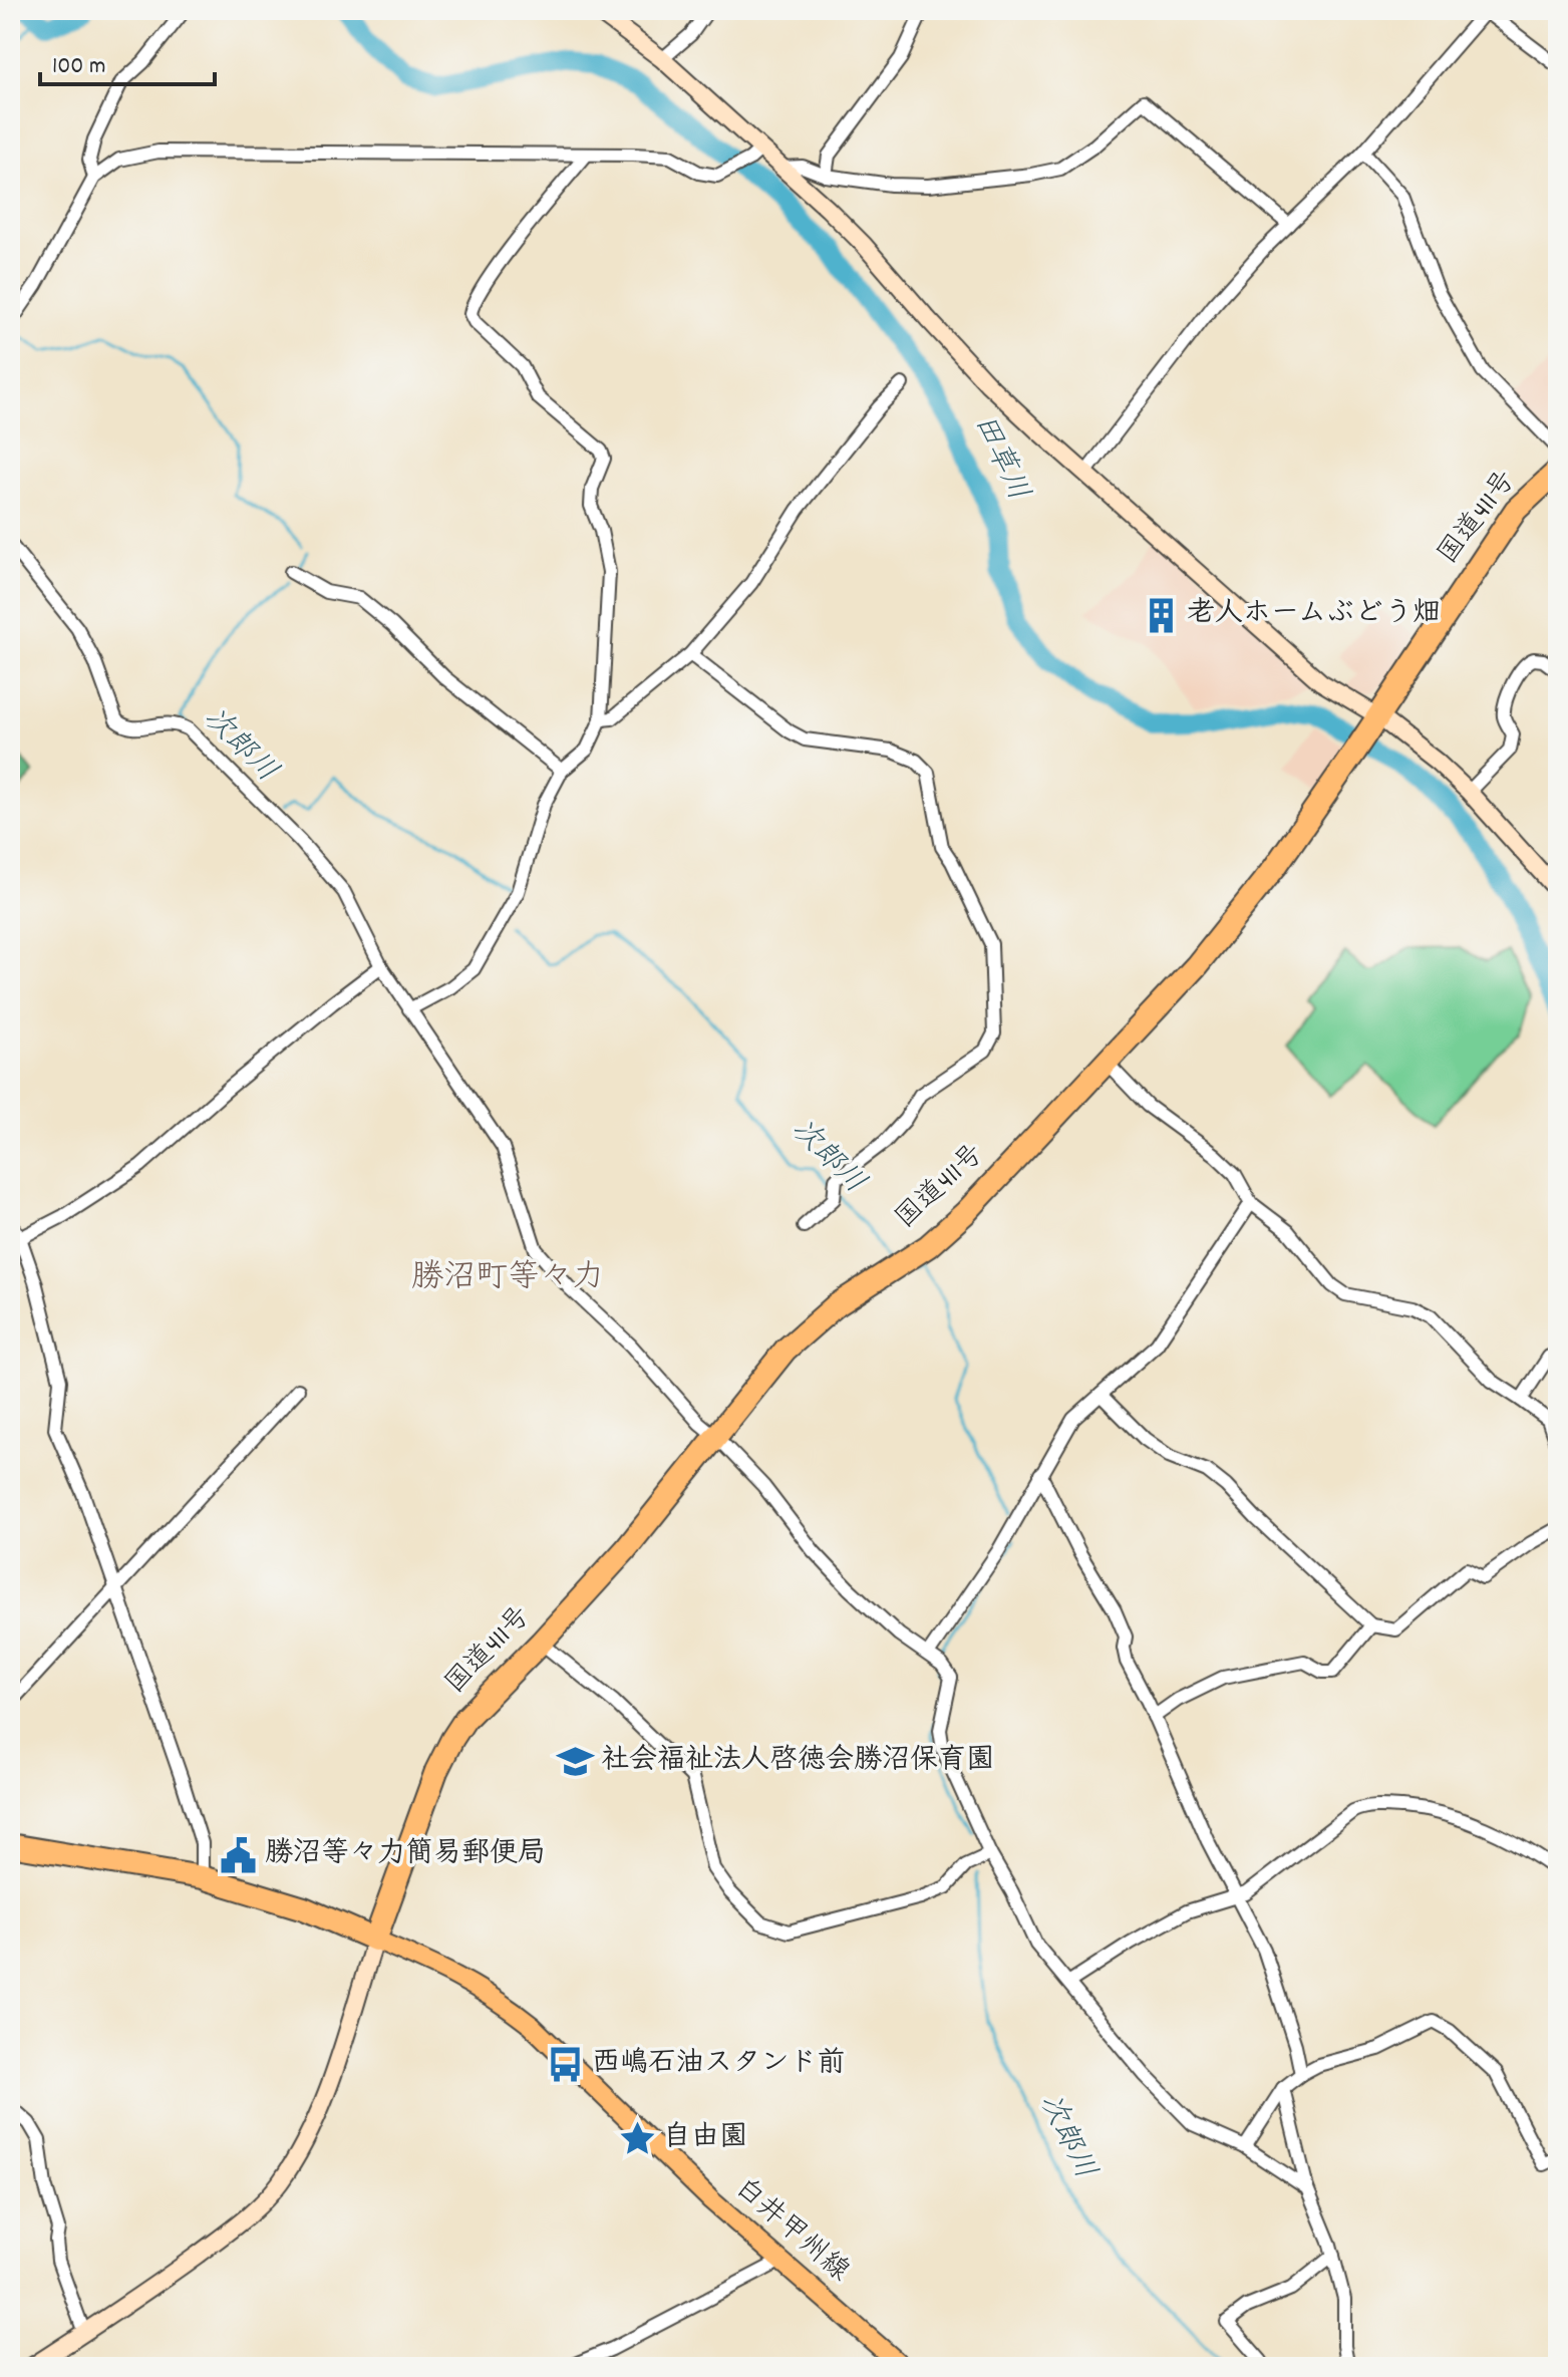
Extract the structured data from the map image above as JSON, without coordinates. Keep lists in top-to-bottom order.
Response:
{
  "streets": {
    "highway": ["国道411号"],
    "main road": ["白井甲州線"]
  },
  "crossings": [
    ["国道411号", "白井甲州線"]
  ],
  "districts": ["勝沼町等々力"],
  "water": ["田草川", "次郎川"],
  "places": {
    "building": ["老人ホームぶどう畑"],
    "school or university": ["社会福祉法人啓徳会勝沼保育園"],
    "public building": ["勝沼等々力簡易郵便局"],
    "bus stop": ["西嶋石油スタンド前"],
    "place": ["自由園"]
  },
  "scale_bar": "100 m"
}
